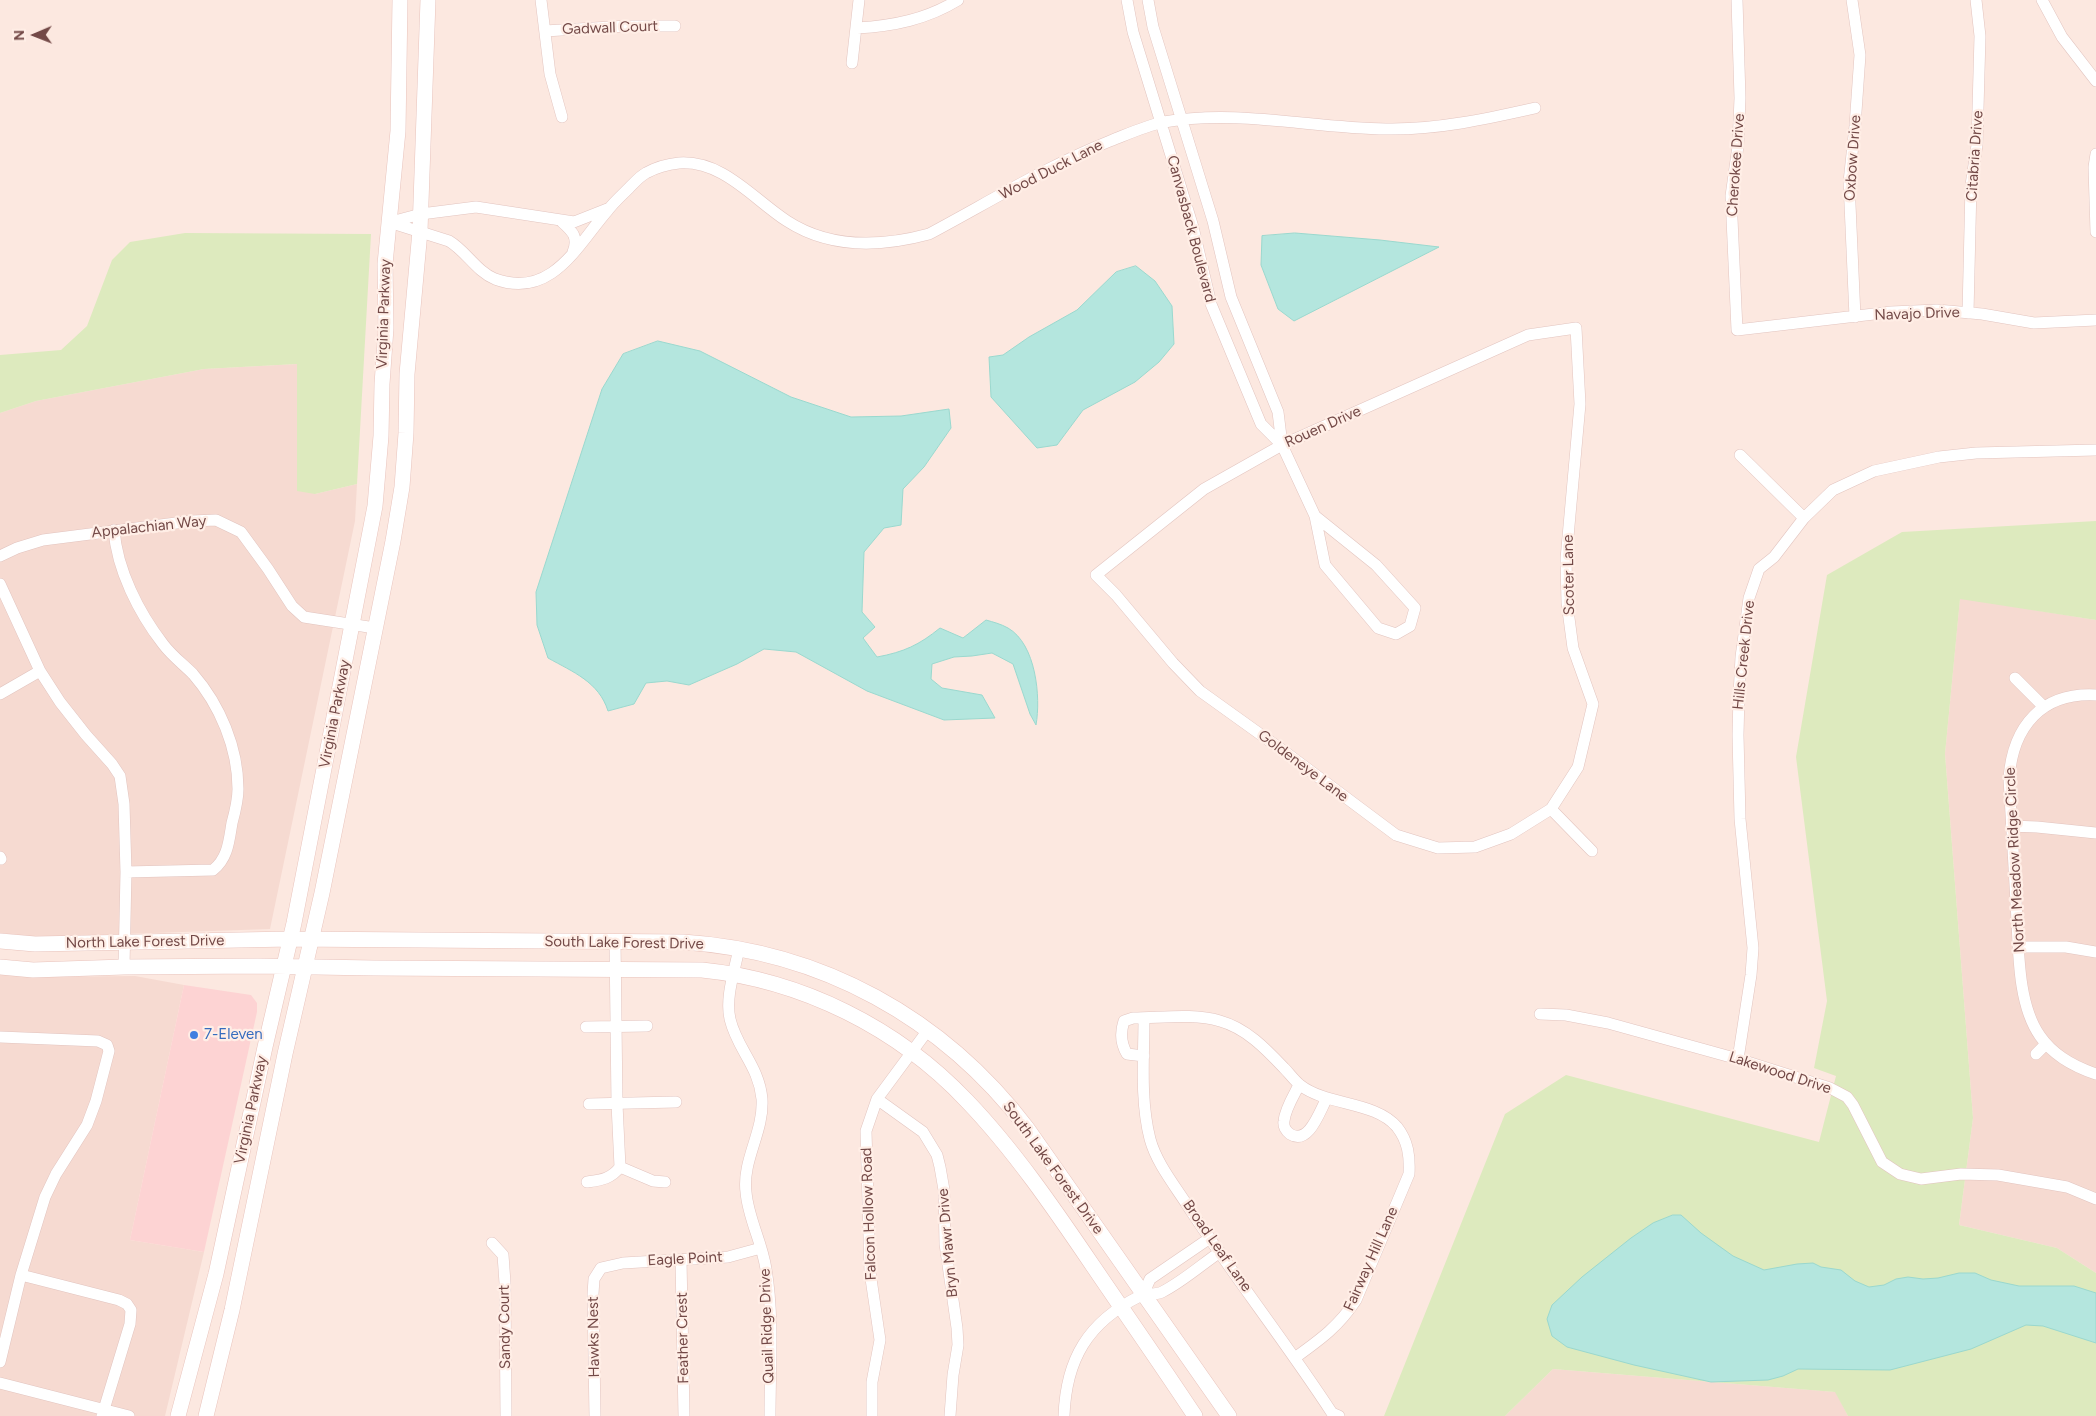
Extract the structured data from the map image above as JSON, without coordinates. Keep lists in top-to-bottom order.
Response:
{
  "streets": {
    "main road": ["Virginia Parkway", "North Lake Forest Drive", "South Lake Forest Drive"],
    "street": [
      "Gadwall Court",
      "Citabria Drive",
      "Oxbow Drive",
      "Cherokee Drive",
      "Wood Duck Lane",
      "Canvasback Boulevard",
      "Navajo Drive",
      "Rouen Drive",
      "Appalachian Way",
      "Scoter Lane",
      "Hills Creek Drive",
      "Goldeneye Lane",
      "North Meadow Ridge Circle",
      "Lakewood Drive",
      "Falcon Hollow Road",
      "Bryn Mawr Drive",
      "Broad Leaf Lane",
      "Eagle Point",
      "Fairway Hill Lane",
      "Quail Ridge Drive",
      "Sandy Court",
      "Hawks Nest",
      "Feather Crest"
    ]
  },
  "crossings": [
    ["Citabria Drive", "Navajo Drive"],
    ["Oxbow Drive", "Navajo Drive"],
    ["Cherokee Drive", "Navajo Drive"],
    ["Wood Duck Lane", "Canvasback Boulevard"],
    ["Wood Duck Lane", "Virginia Parkway"],
    ["Canvasback Boulevard", "Rouen Drive"],
    ["Virginia Parkway", "Appalachian Way"],
    ["Virginia Parkway", "North Lake Forest Drive"],
    ["Virginia Parkway", "South Lake Forest Drive"],
    ["Rouen Drive", "Scoter Lane"],
    ["Rouen Drive", "Goldeneye Lane"],
    ["Scoter Lane", "Goldeneye Lane"],
    ["Hills Creek Drive", "Lakewood Drive"],
    ["North Lake Forest Drive", "South Lake Forest Drive"],
    ["South Lake Forest Drive", "Falcon Hollow Road"],
    ["South Lake Forest Drive", "Quail Ridge Drive"],
    ["Falcon Hollow Road", "Bryn Mawr Drive"],
    ["Broad Leaf Lane", "Fairway Hill Lane"],
    ["Eagle Point", "Quail Ridge Drive"],
    ["Eagle Point", "Hawks Nest"],
    ["Eagle Point", "Feather Crest"]
  ],
  "places": ["7-Eleven"],
  "north": "left"
}
